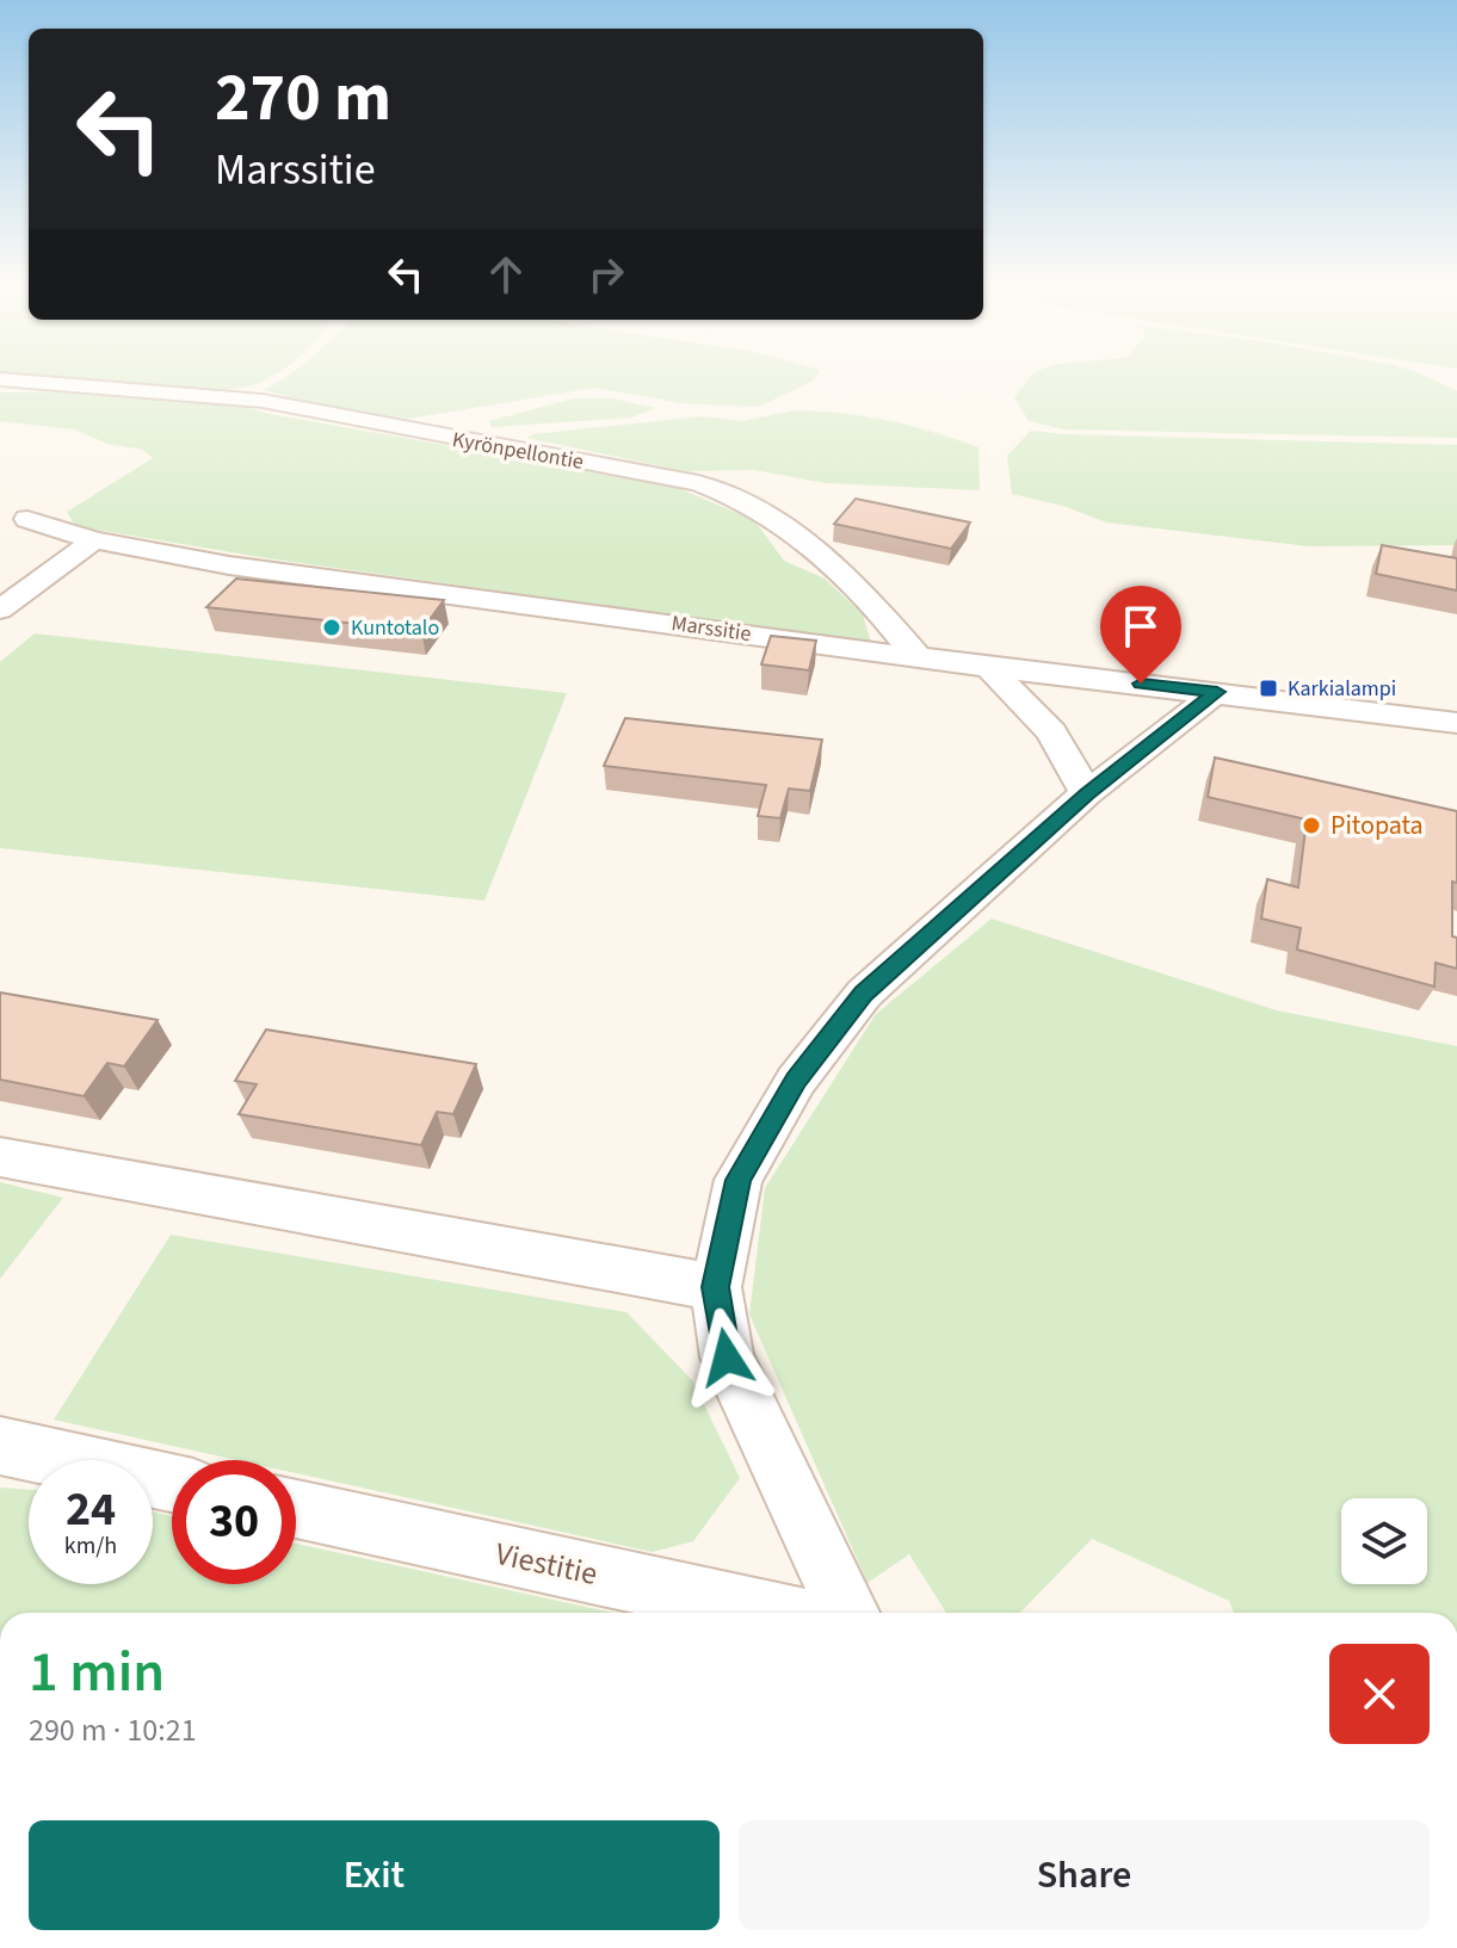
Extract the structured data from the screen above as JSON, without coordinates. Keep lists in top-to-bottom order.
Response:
{
  "streets": {
    "street": ["Kyrönpellontie", "Marssitie", "Viestitie"]
  },
  "crossings": [
    ["Kyrönpellontie", "Marssitie"]
  ],
  "places": {
    "other": ["Kuntotalo", "Pitopata"],
    "transit": ["Karkialampi"]
  },
  "page": {
    "turn": ["270 m", "Marssitie"],
    "speed": "24 km/h",
    "limit": "30",
    "heading": ["1 min", "290 m · 10:21"],
    "buttons": ["Exit", "Share"]
  }
}
